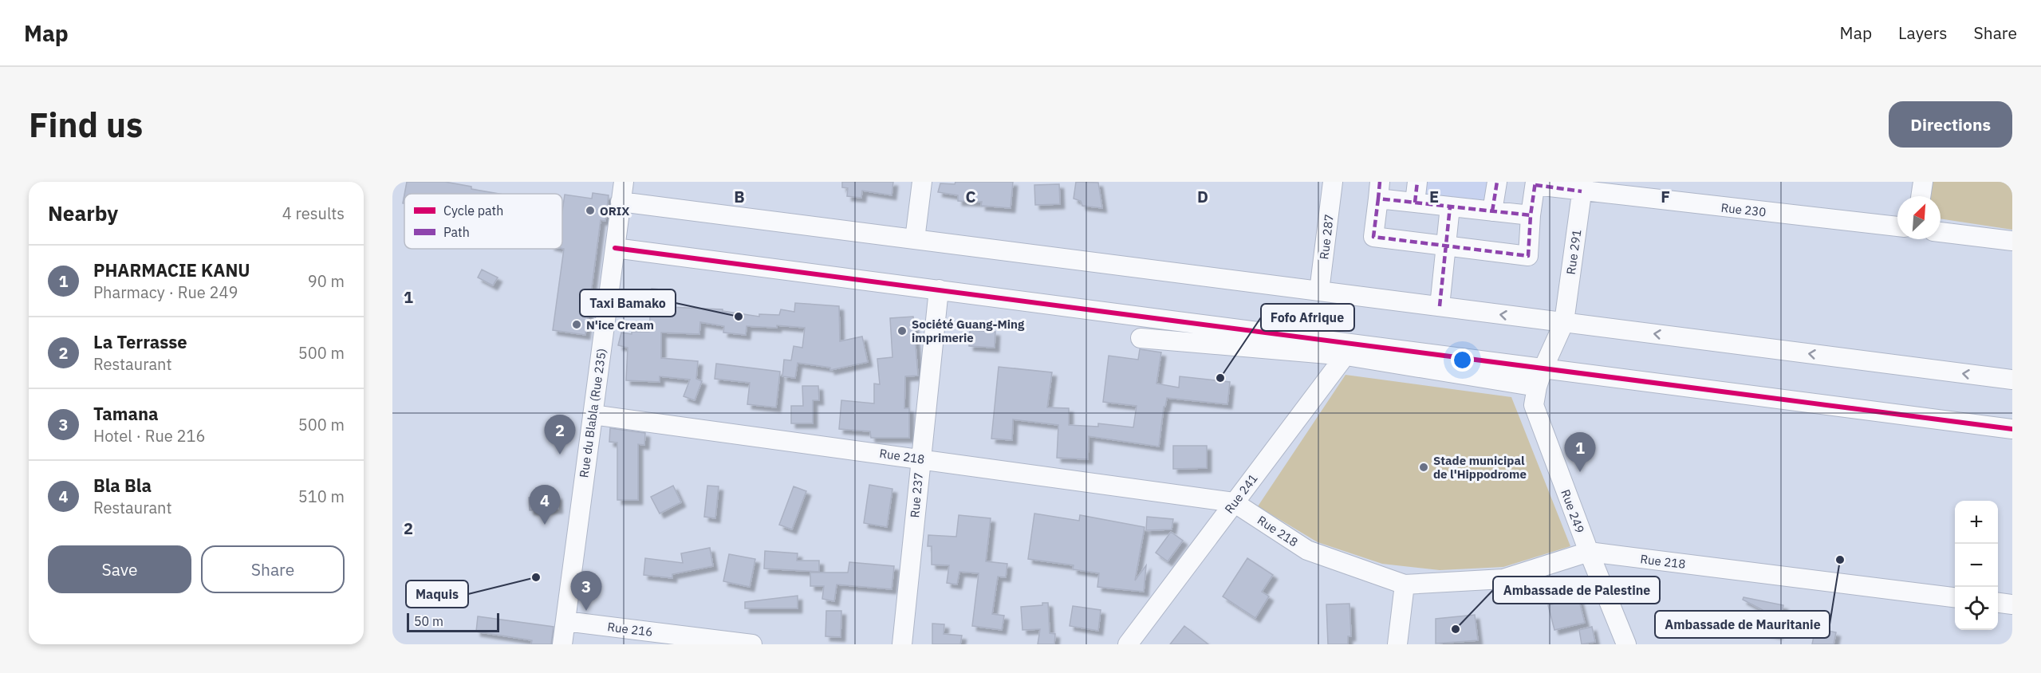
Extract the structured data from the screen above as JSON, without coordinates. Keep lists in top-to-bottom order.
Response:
{
  "streets": {
    "street": [
      "Rue 230",
      "Rue 287",
      "Rue 291",
      "Rue du Blabla (Rue 235)",
      "Rue 218",
      "Rue 241",
      "Rue 237",
      "Rue 249",
      "Rue 216"
    ]
  },
  "crossings": [
    ["Rue 230", "Rue 291"],
    ["Rue 291", "Rue 249"],
    ["Rue du Blabla (Rue 235)", "Rue 218"],
    ["Rue du Blabla (Rue 235)", "Rue 216"],
    ["Rue 218", "Rue 241"],
    ["Rue 218", "Rue 237"],
    ["Rue 218", "Rue 249"]
  ],
  "places": [
    "ORIX",
    "Taxi Bamako",
    "N'ice Cream",
    "Société Guang-Ming imprimerie",
    "Fofo Afrique",
    "Stade municipal de l'Hippodrome",
    "Ambassade de Mauritanie",
    "Maquis",
    "Ambassade de Palestine"
  ],
  "legend": ["Cycle path", "Path"],
  "scale_bar": "50 m",
  "north": "top right",
  "page": {
    "header": "Map",
    "nav": ["Map", "Layers", "Share"],
    "buttons": [
      "Directions",
      ["Save", "Share"]
    ],
    "title": "Find us",
    "heading": ["Nearby", "4 results"],
    "list": [
      {
        "mark": "1",
        "name": "PHARMACIE KANU",
        "note": "Pharmacy · Rue 249",
        "value": "90 m"
      },
      {
        "mark": "2",
        "name": "La Terrasse",
        "note": "Restaurant",
        "value": "500 m"
      },
      {
        "mark": "3",
        "name": "Tamana",
        "note": "Hotel · Rue 216",
        "value": "500 m"
      },
      {
        "mark": "4",
        "name": "Bla Bla",
        "note": "Restaurant",
        "value": "510 m"
      }
    ],
    "pins": [
      "2",
      "1",
      "4",
      "3"
    ],
    "map_buttons": ["+", "−"],
    "scale": "50 m"
  },
  "grid": {
    "columns": [
      "B",
      "C",
      "D",
      "E",
      "F"
    ],
    "rows": ["1", "2"]
  }
}
